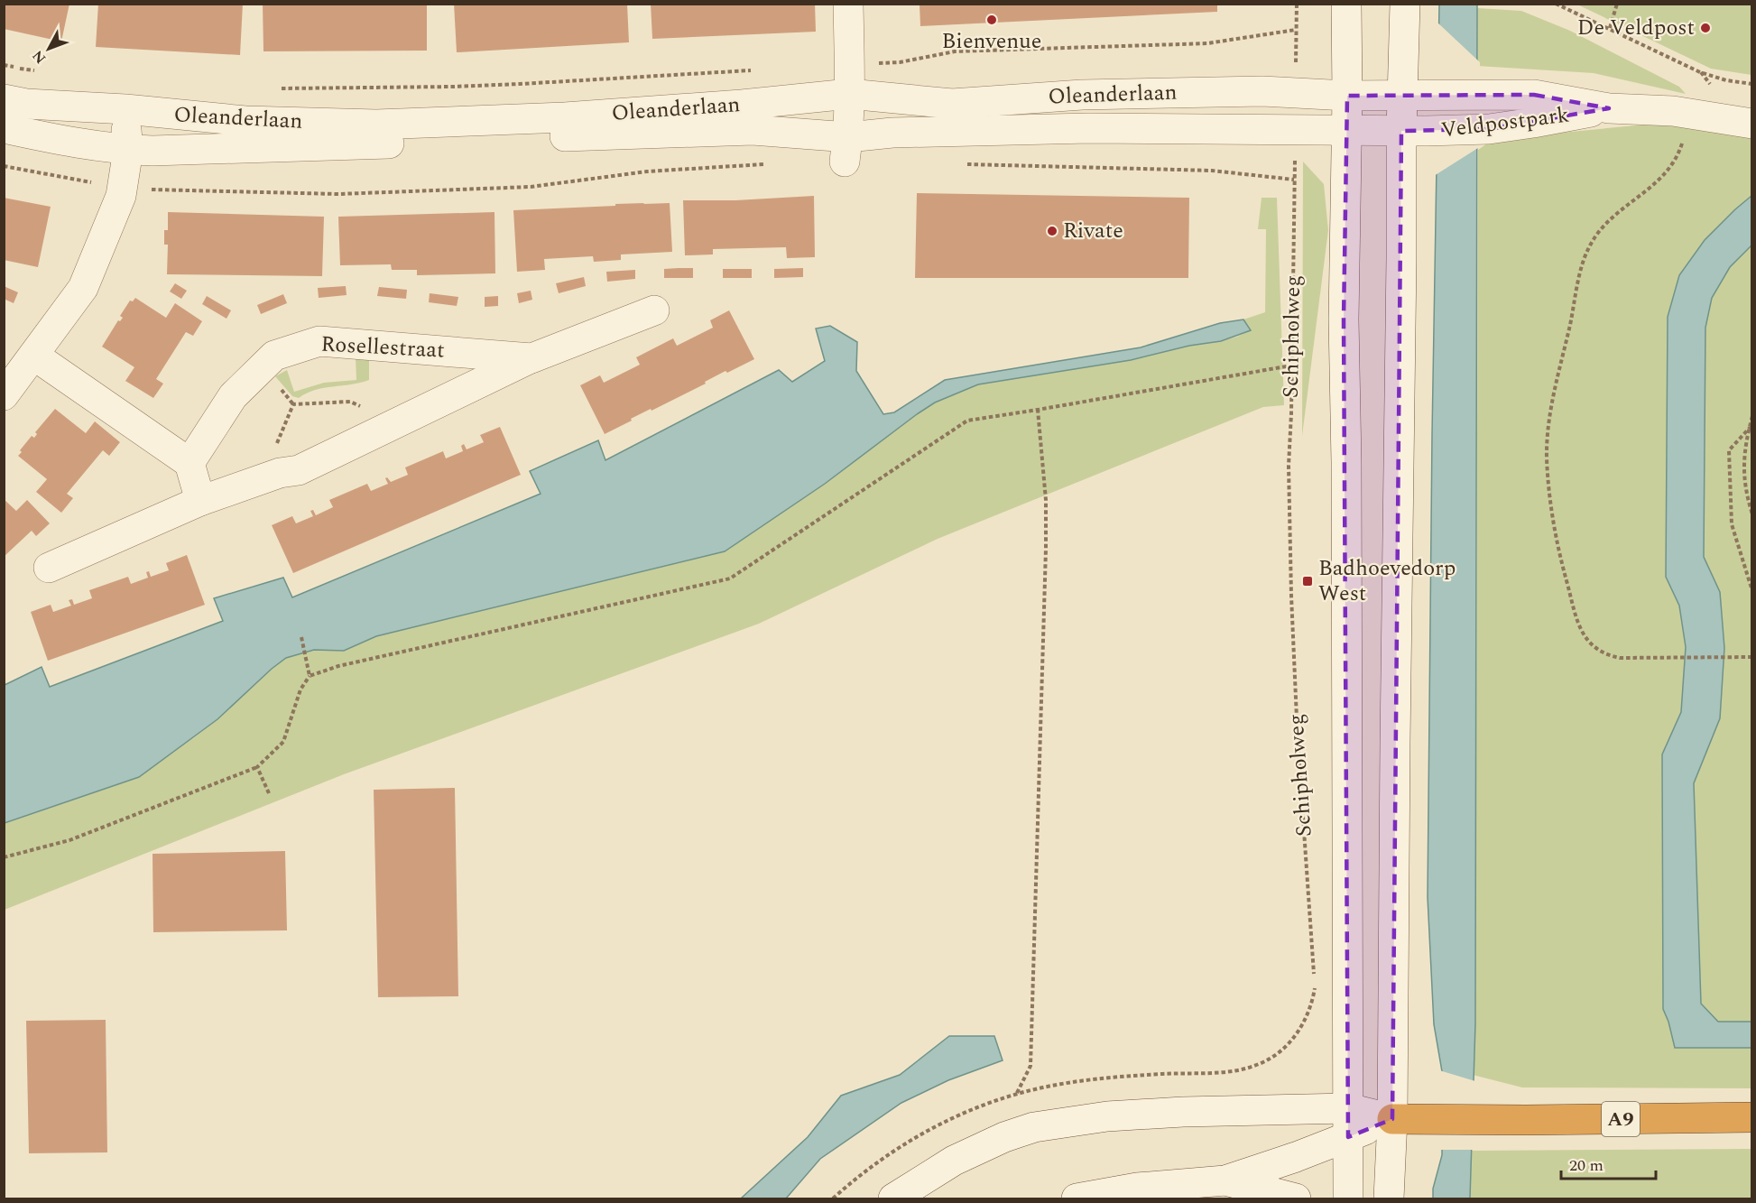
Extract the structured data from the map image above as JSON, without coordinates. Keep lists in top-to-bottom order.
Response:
{
  "streets": {
    "highway": ["A9"],
    "street": [
      "Oleanderlaan",
      "Veldpostpark",
      "Schipholweg",
      "Rosellestraat"
    ]
  },
  "crossings": [
    ["Oleanderlaan", "Veldpostpark"],
    ["Oleanderlaan", "Schipholweg"],
    ["Veldpostpark", "Schipholweg"]
  ],
  "places": {
    "other": ["Bienvenue", "De Veldpost", "Rivate"],
    "transit": ["Badhoevedorp West"]
  },
  "scale_bar": "20 m",
  "north": "bottom left"
}
